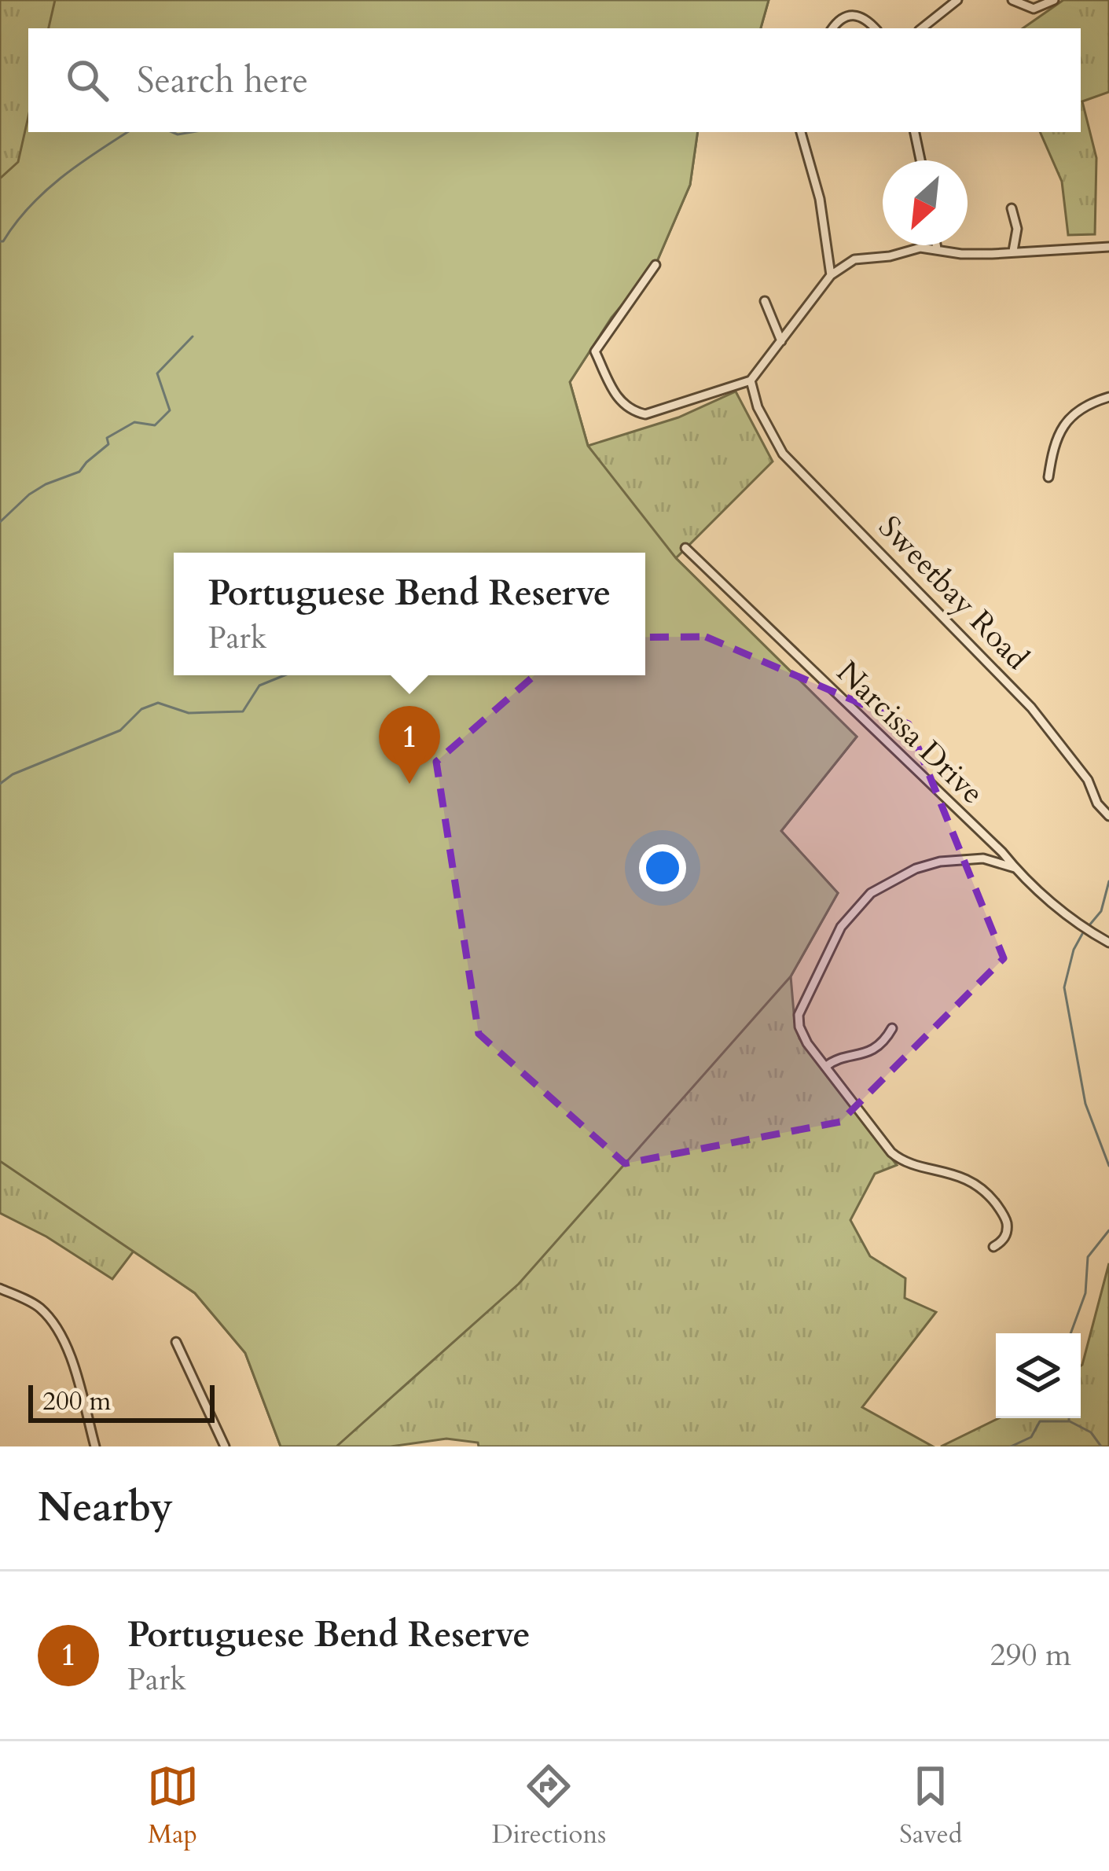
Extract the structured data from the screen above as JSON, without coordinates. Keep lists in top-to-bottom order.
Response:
{
  "streets": {
    "street": ["Sweetbay Road", "Narcissa Drive"]
  },
  "scale_bar": "200 m",
  "north": "bottom left",
  "page": {
    "search": "Search here",
    "popup": ["Portuguese Bend Reserve", "Park"],
    "pins": "1",
    "scale": "200 m",
    "heading": "Nearby",
    "list": [
      {
        "mark": "1",
        "name": "Portuguese Bend Reserve",
        "note": "Park",
        "value": "290 m"
      }
    ],
    "nav": ["Map", "Directions", "Saved"]
  }
}
